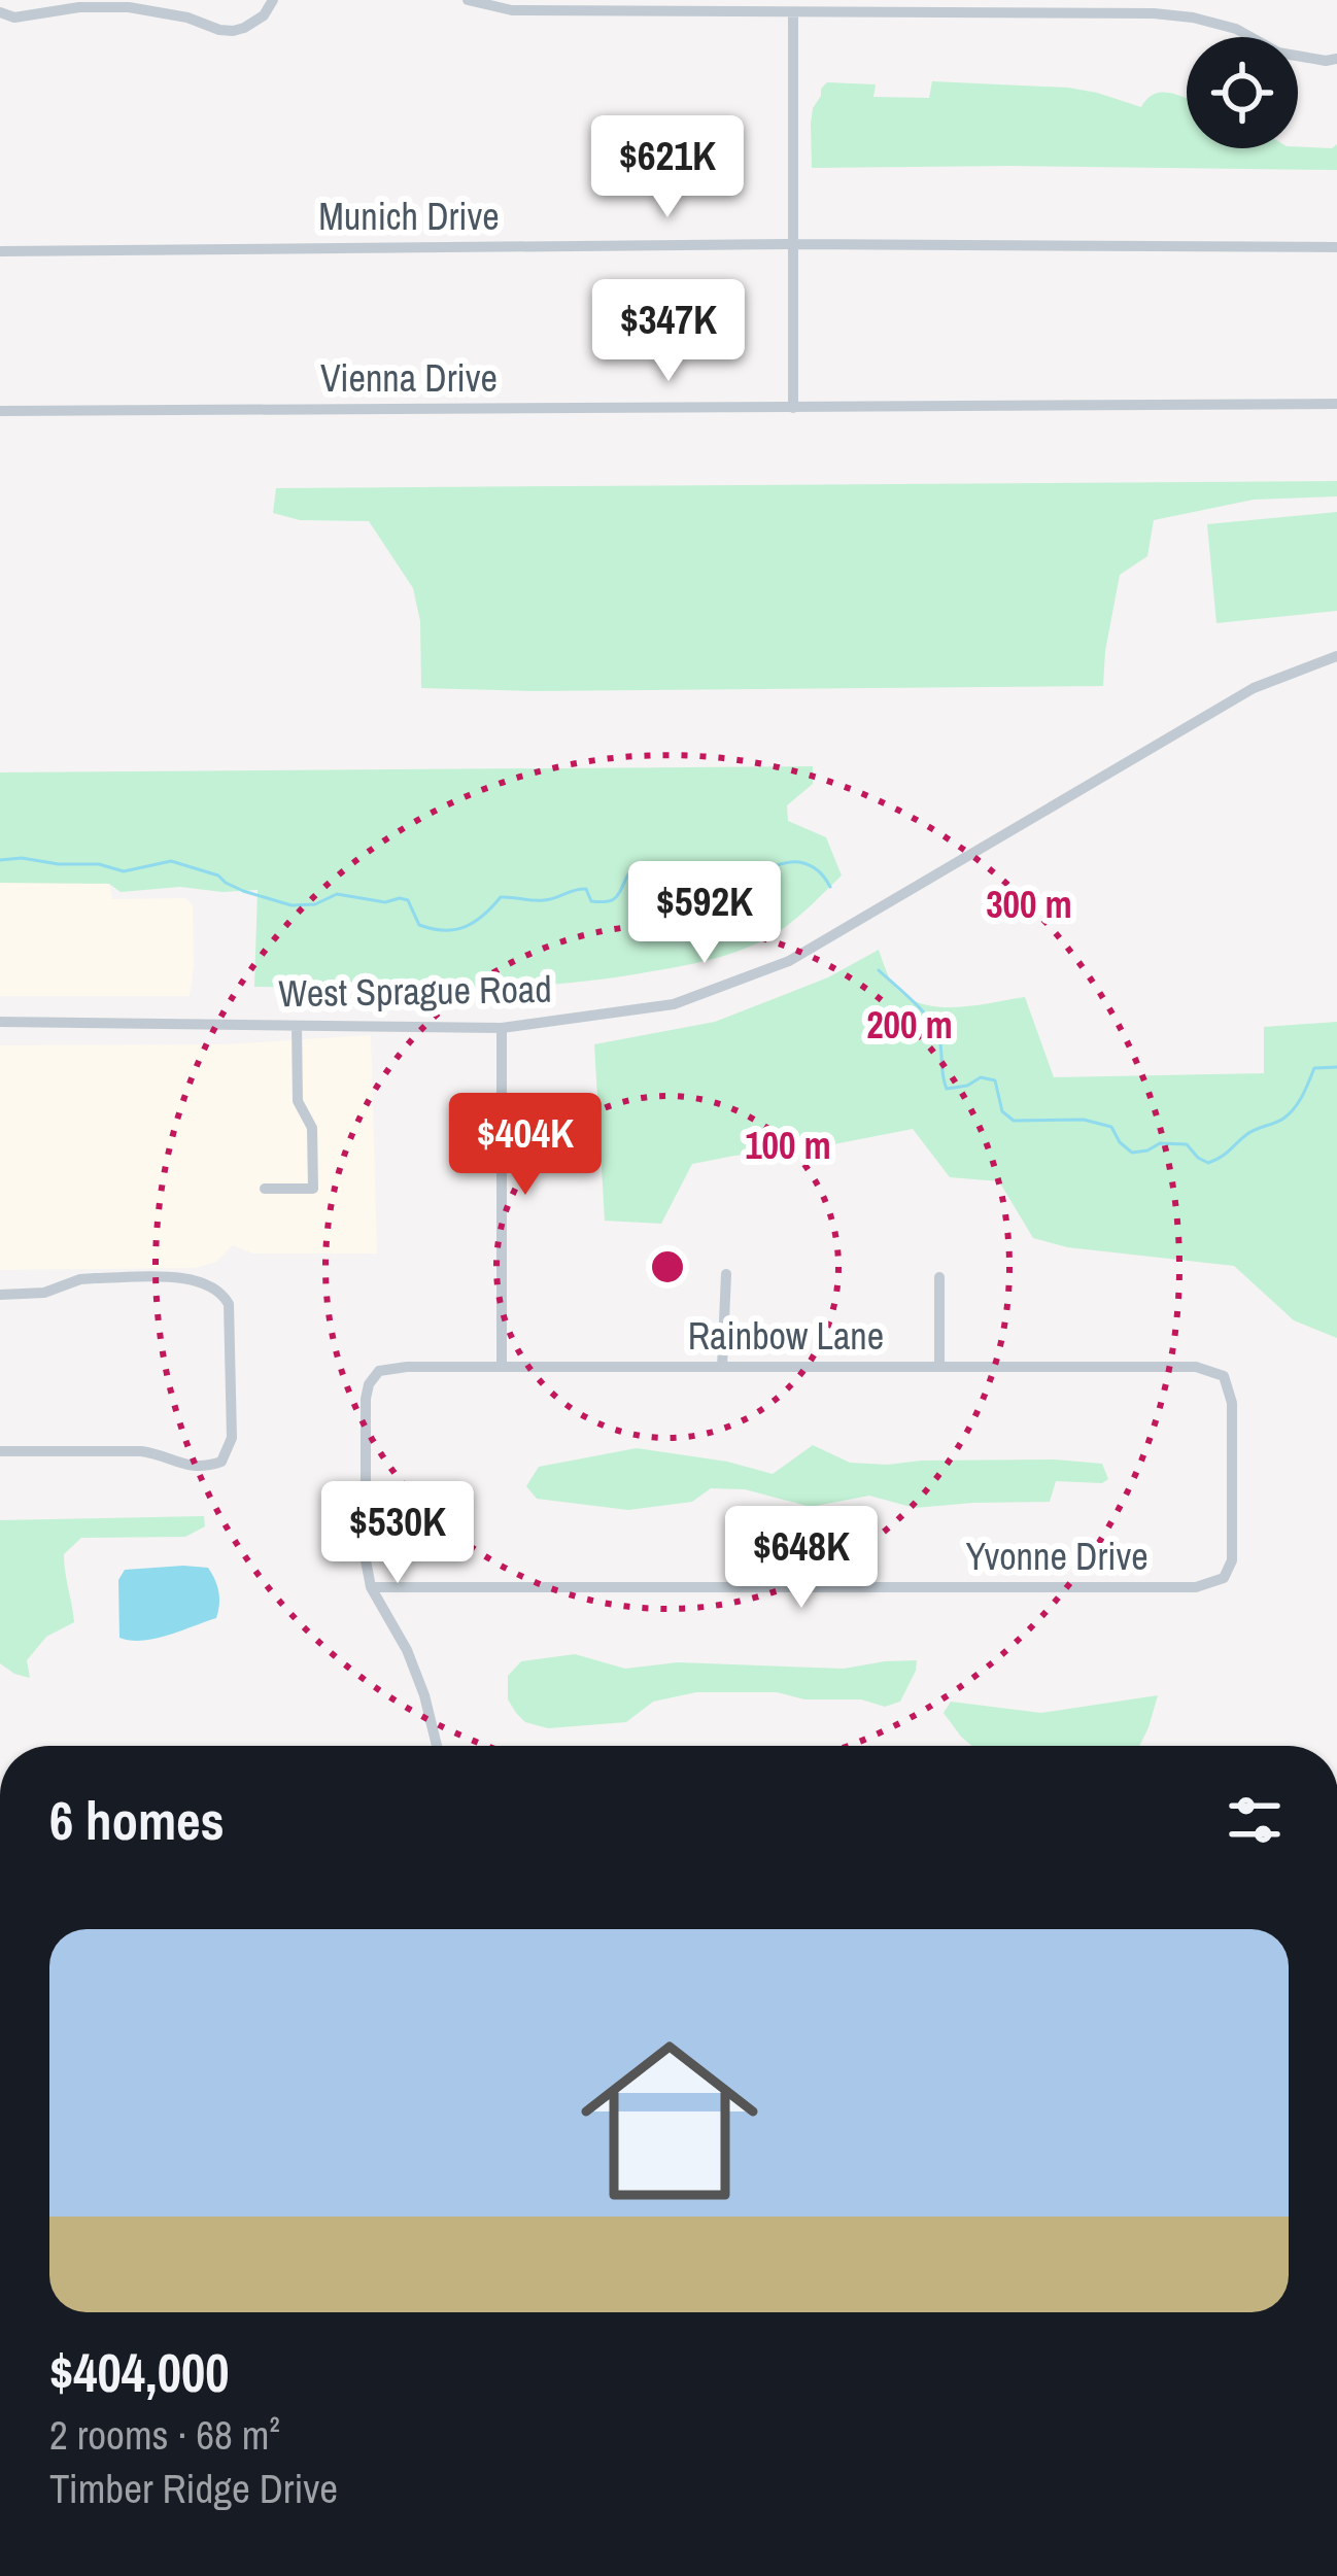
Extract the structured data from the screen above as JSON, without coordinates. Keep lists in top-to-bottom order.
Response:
{
  "streets": {
    "street": [
      "Munich Drive",
      "Vienna Drive",
      "West Sprague Road",
      "Rainbow Lane",
      "Yvonne Drive"
    ]
  },
  "crossings": [
    ["Rainbow Lane", "Yvonne Drive"]
  ],
  "page": {
    "price": [
      "$621K",
      "$347K",
      "$592K",
      "$404K",
      "$530K",
      "$648K"
    ],
    "heading": "6 homes",
    "list": [
      {
        "name": "$404,000",
        "note": "2 rooms · 68 m² · Timber Ridge Drive"
      }
    ]
  },
  "rings": ["300 m", "200 m", "100 m"]
}
